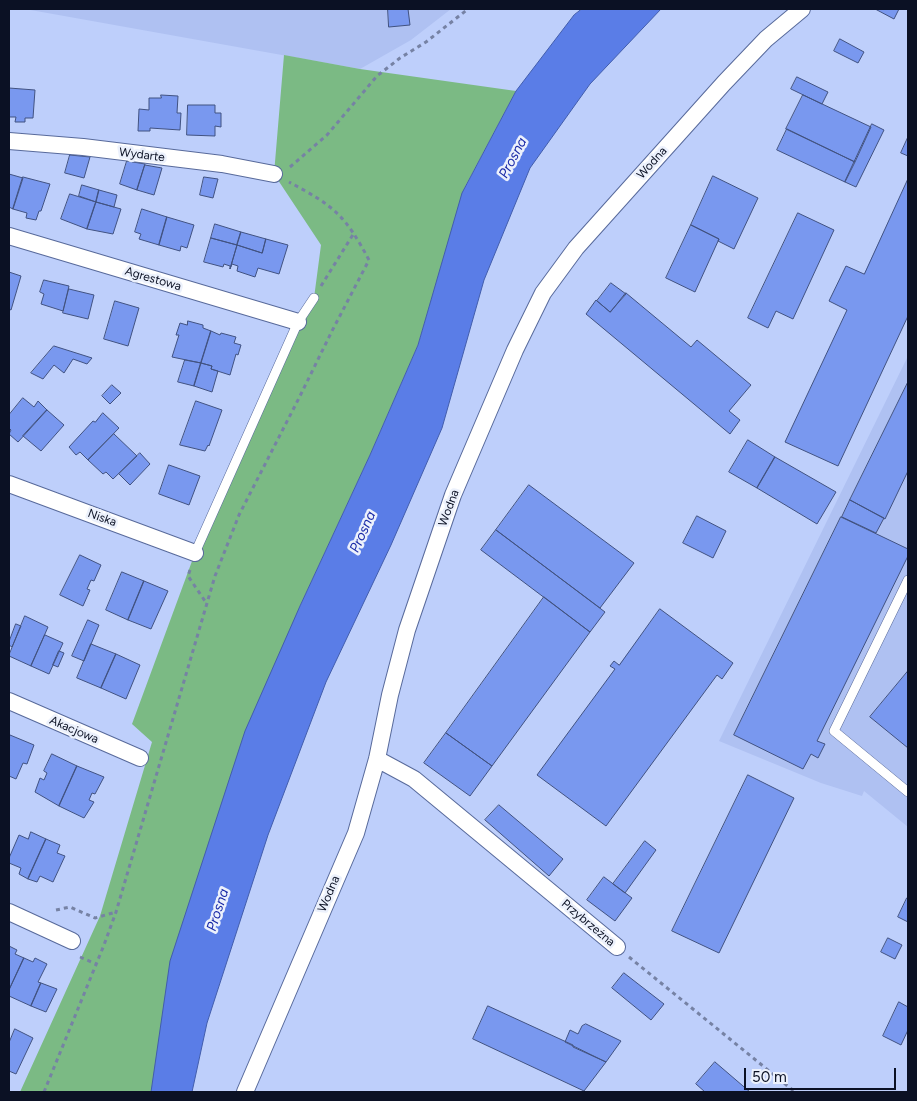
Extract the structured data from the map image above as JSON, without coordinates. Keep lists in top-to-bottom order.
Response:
{
  "streets": {
    "street": [
      "Wydarte",
      "Wodna",
      "Agrestowa",
      "Niska",
      "Akacjowa",
      "Przybrzeżna"
    ]
  },
  "crossings": [
    ["Wodna", "Przybrzeżna"]
  ],
  "water": ["Prosna"],
  "scale_bar": "50 m"
}
